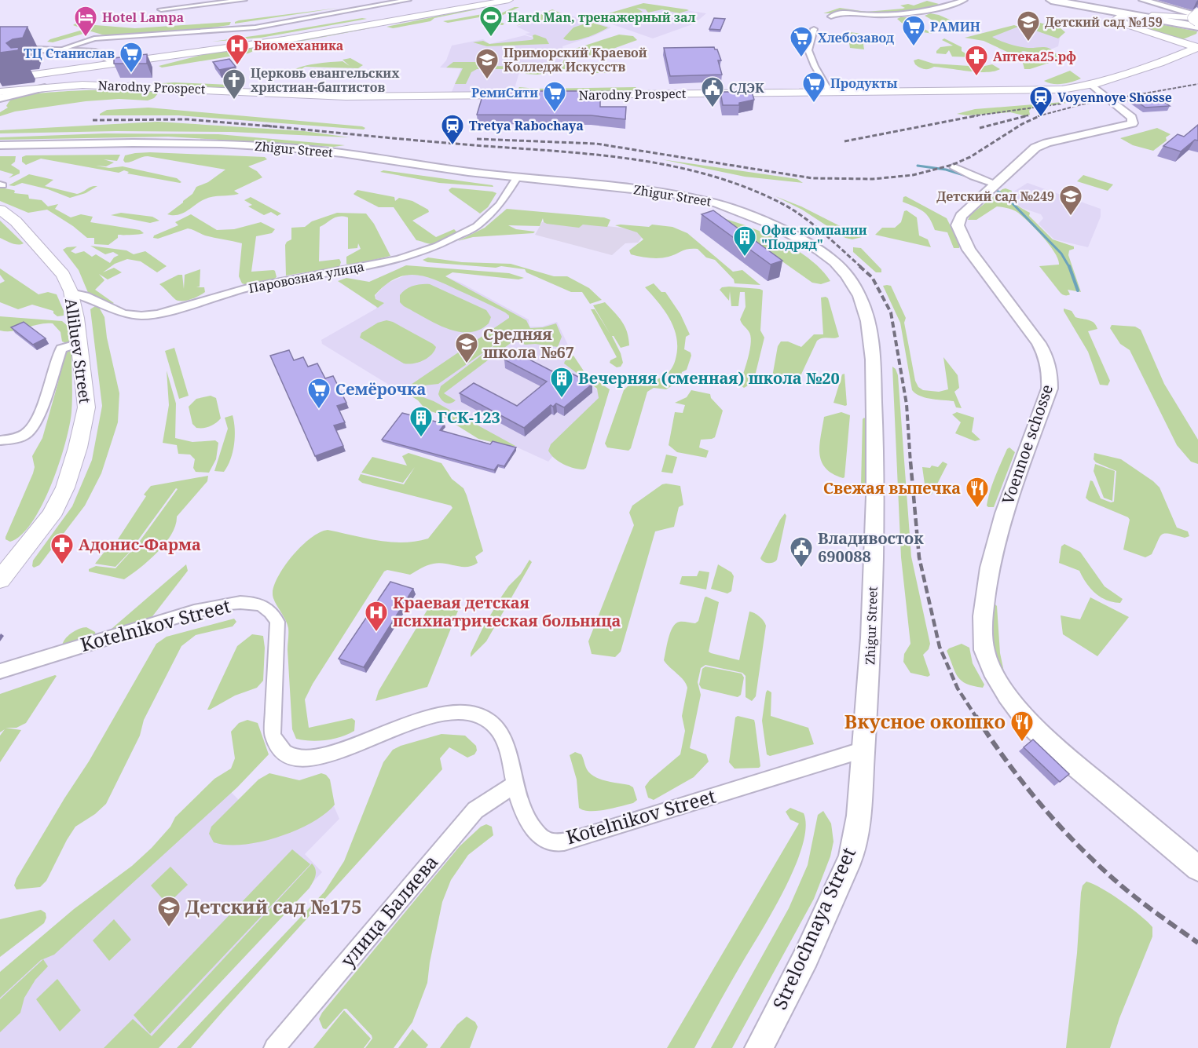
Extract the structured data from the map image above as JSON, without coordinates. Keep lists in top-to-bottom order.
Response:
{
  "streets": {
    "main road": [
      "Narodny Prospect",
      "Zhigur Street",
      "Alliluev Street",
      "Voennoe schosse",
      "Strelochnaya Street"
    ],
    "street": ["Паровозная улица", "Kotelnikov Street", "улица Баляева"]
  },
  "crossings": [
    ["Narodny Prospect", "Voennoe schosse"],
    ["Zhigur Street", "Паровозная улица"],
    ["Zhigur Street", "Kotelnikov Street"],
    ["Zhigur Street", "Strelochnaya Street"],
    ["Паровозная улица", "Alliluev Street"],
    ["Kotelnikov Street", "улица Баляева"],
    ["Kotelnikov Street", "Strelochnaya Street"]
  ],
  "places": {
    "hotel": ["Hotel Lampa"],
    "sports": ["Hard Man, тренажерный зал"],
    "school or university": [
      "Детский сад №159",
      "Приморский Краевой Колледж Искусств",
      "Детский сад №249",
      "Средняя школа №67",
      "Детский сад №175"
    ],
    "supermarket": [
      "РАМИН",
      "Хлебозавод",
      "ТЦ Станислав",
      "Продукты",
      "РемиСити",
      "Семёрочка"
    ],
    "hospital": ["Биомеханика", "Краевая детская психиатрическая больница"],
    "pharmacy": ["Аптека25.рф", "Адонис-Фарма"],
    "church": ["Церковь евангельских христиан-баптистов"],
    "public building": ["СДЭК", "Владивосток 690088"],
    "station": ["Voyennoye Shosse", "Tretya Rabochaya"],
    "building": ["Офис компании \"Подряд\"", "Вечерняя (сменная) школа №20", "ГСК-123"],
    "restaurant": ["Свежая выпечка", "Вкусное окошко"]
  }
}
